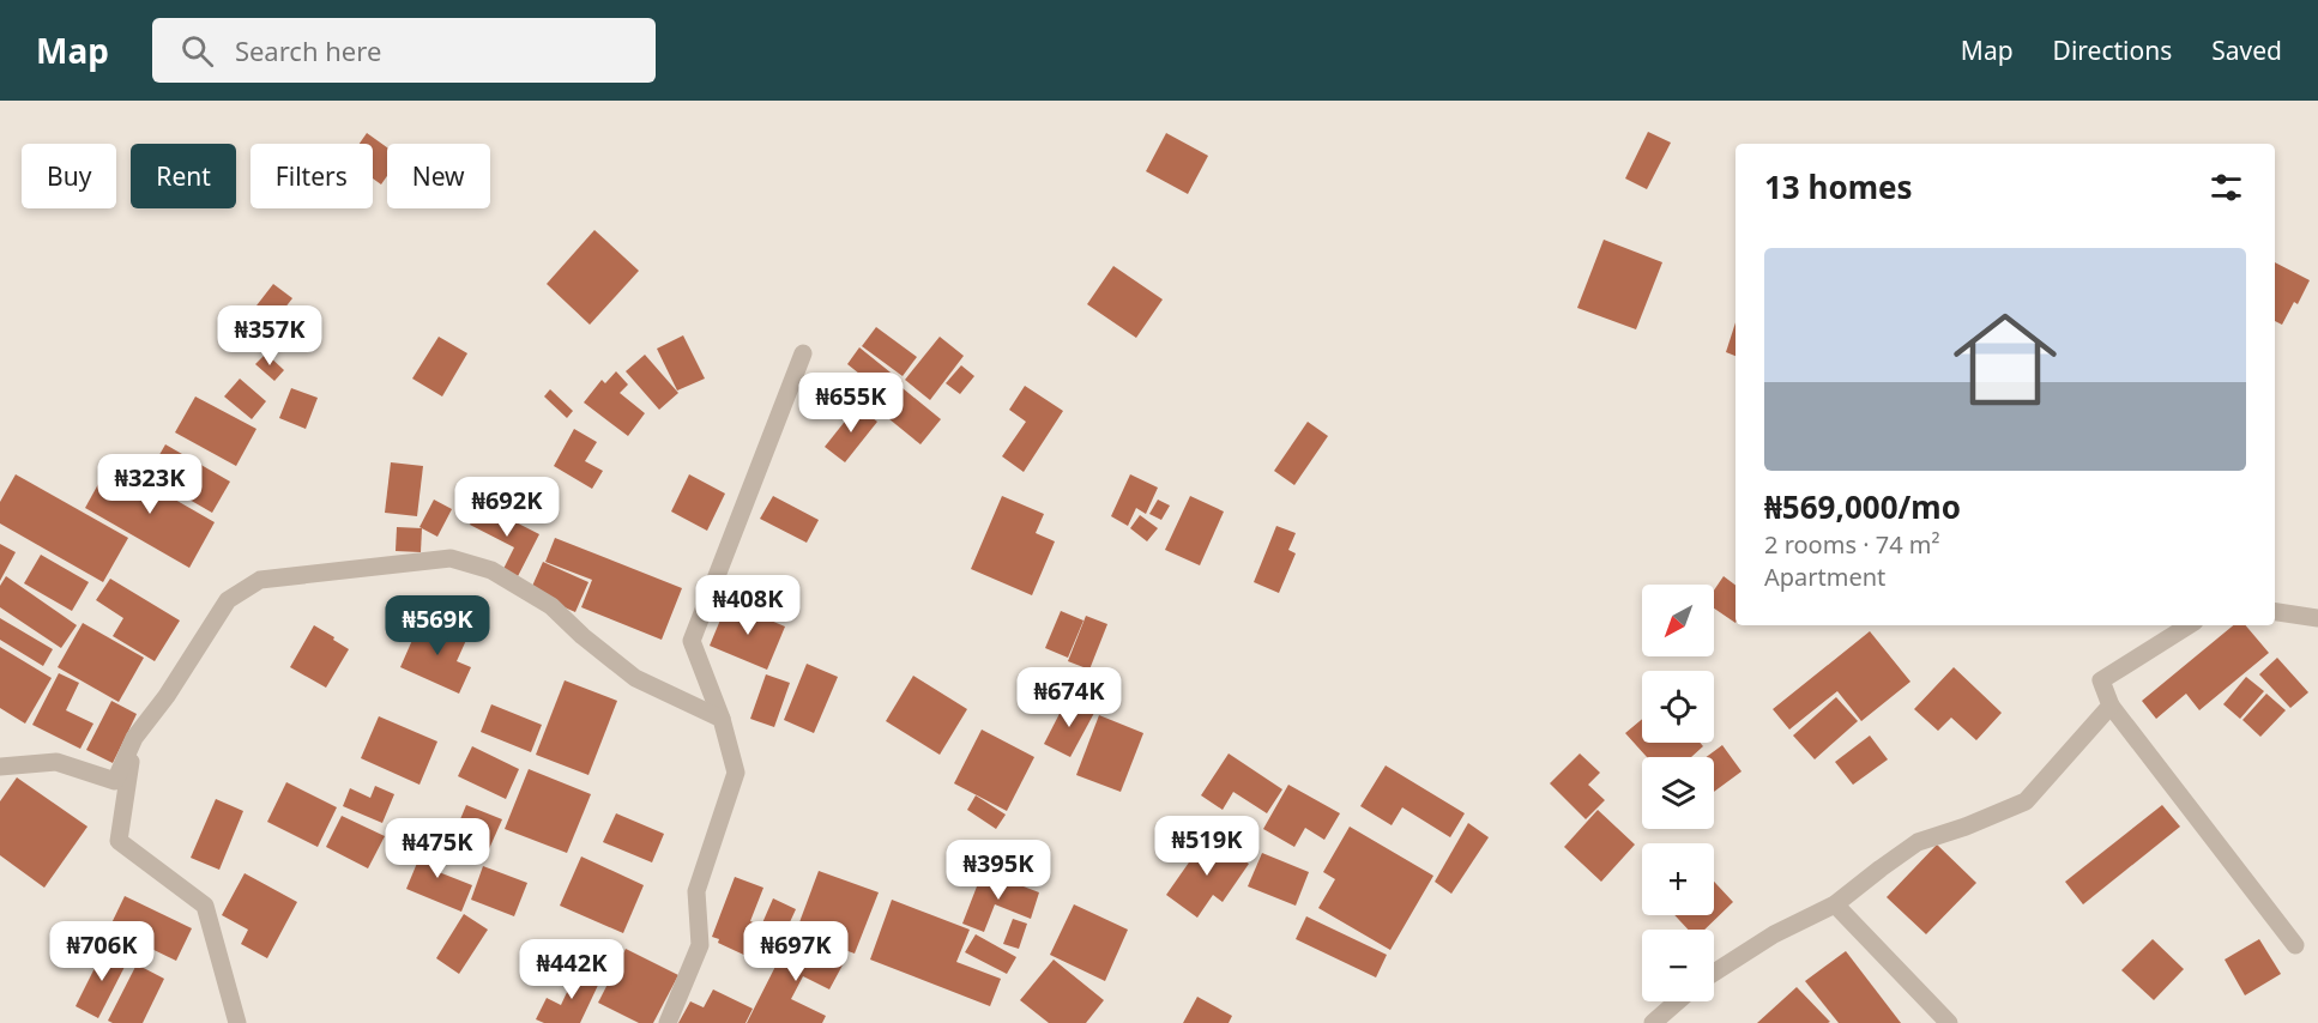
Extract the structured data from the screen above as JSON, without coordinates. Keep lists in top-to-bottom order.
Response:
{
  "north": "bottom left",
  "page": {
    "header": "Map",
    "search": "Search here",
    "nav": ["Map", "Directions", "Saved"],
    "chip": [
      "Buy",
      "Rent",
      "Filters",
      "New"
    ],
    "heading": "13 homes",
    "list": [
      {
        "name": "₦569,000/mo",
        "note": "2 rooms · 74 m² · Apartment"
      }
    ],
    "price": [
      "₦357K",
      "₦655K",
      "₦323K",
      "₦692K",
      "₦408K",
      "₦569K",
      "₦674K",
      "₦519K",
      "₦475K",
      "₦395K",
      "₦706K",
      "₦697K",
      "₦442K"
    ],
    "map_buttons": ["+", "−"]
  }
}
